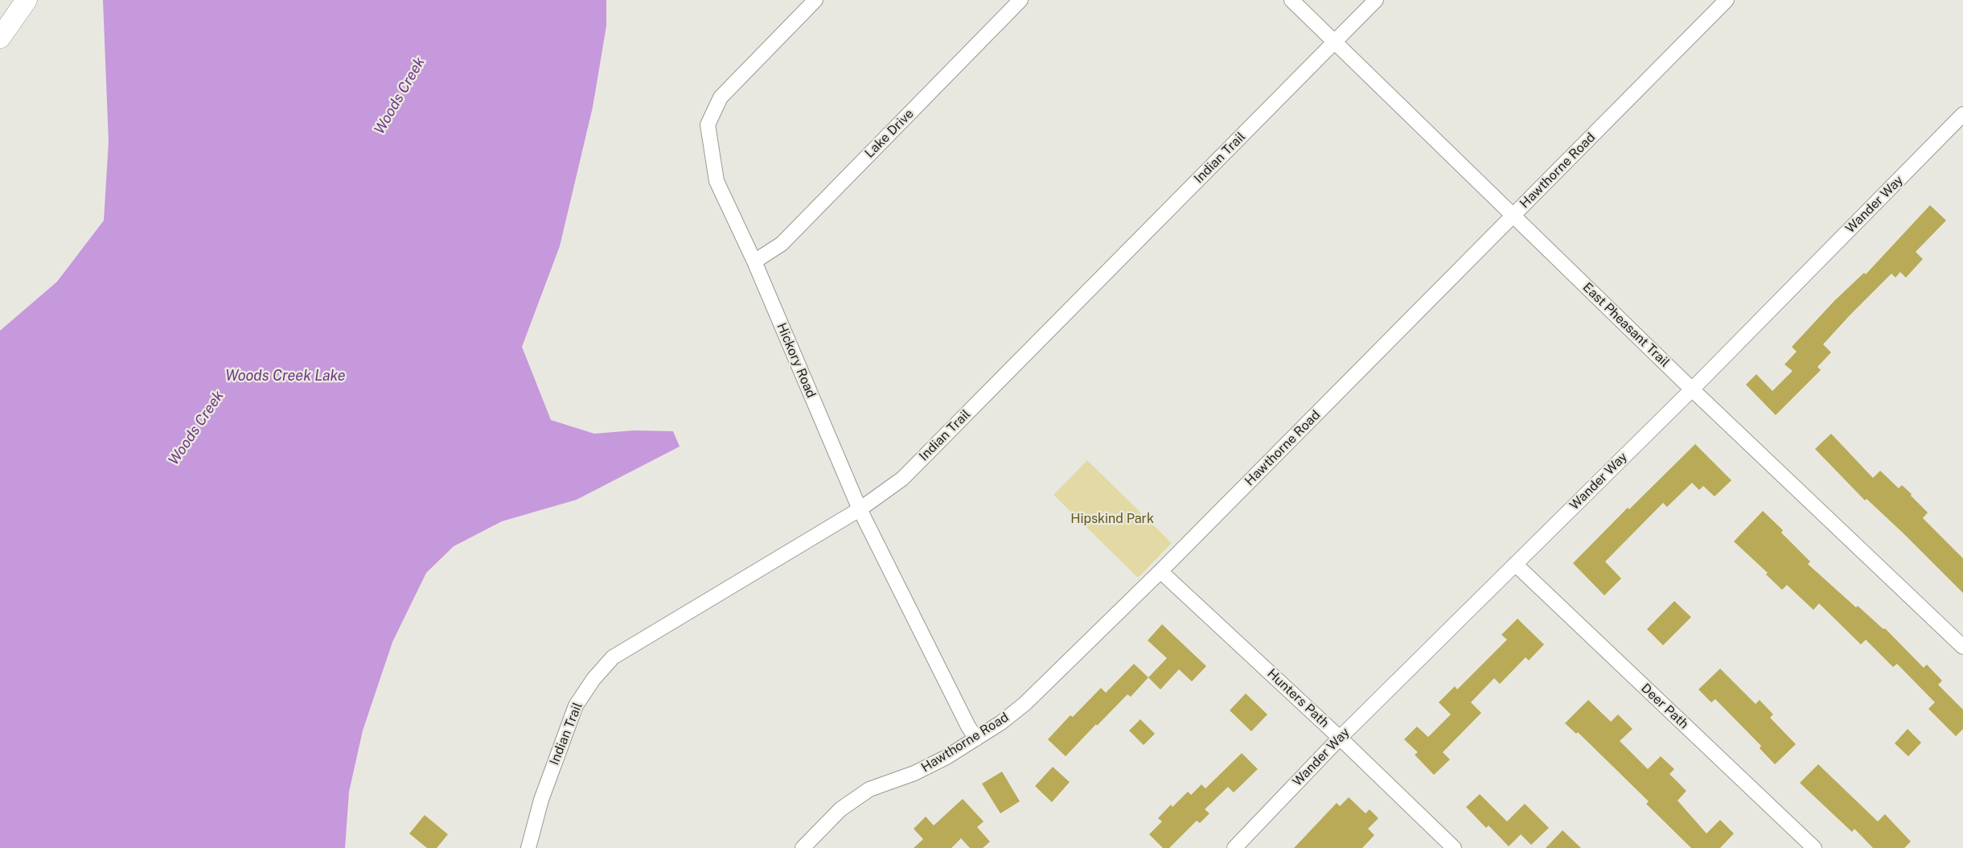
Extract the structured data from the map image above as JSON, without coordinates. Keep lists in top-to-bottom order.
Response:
{
  "streets": {
    "street": [
      "Lake Drive",
      "Indian Trail",
      "Hawthorne Road",
      "Wander Way",
      "East Pheasant Trail",
      "Hickory Road",
      "Hunters Path",
      "Deer Path"
    ]
  },
  "crossings": [
    ["Lake Drive", "Hickory Road"],
    ["Indian Trail", "East Pheasant Trail"],
    ["Indian Trail", "Hickory Road"],
    ["Hawthorne Road", "East Pheasant Trail"],
    ["Hawthorne Road", "Hickory Road"],
    ["Hawthorne Road", "Hunters Path"],
    ["Wander Way", "East Pheasant Trail"],
    ["Wander Way", "Hunters Path"],
    ["Wander Way", "Deer Path"]
  ],
  "water": ["Woods Creek", "Woods Creek Lake"],
  "parks": ["Hipskind Park"]
}
